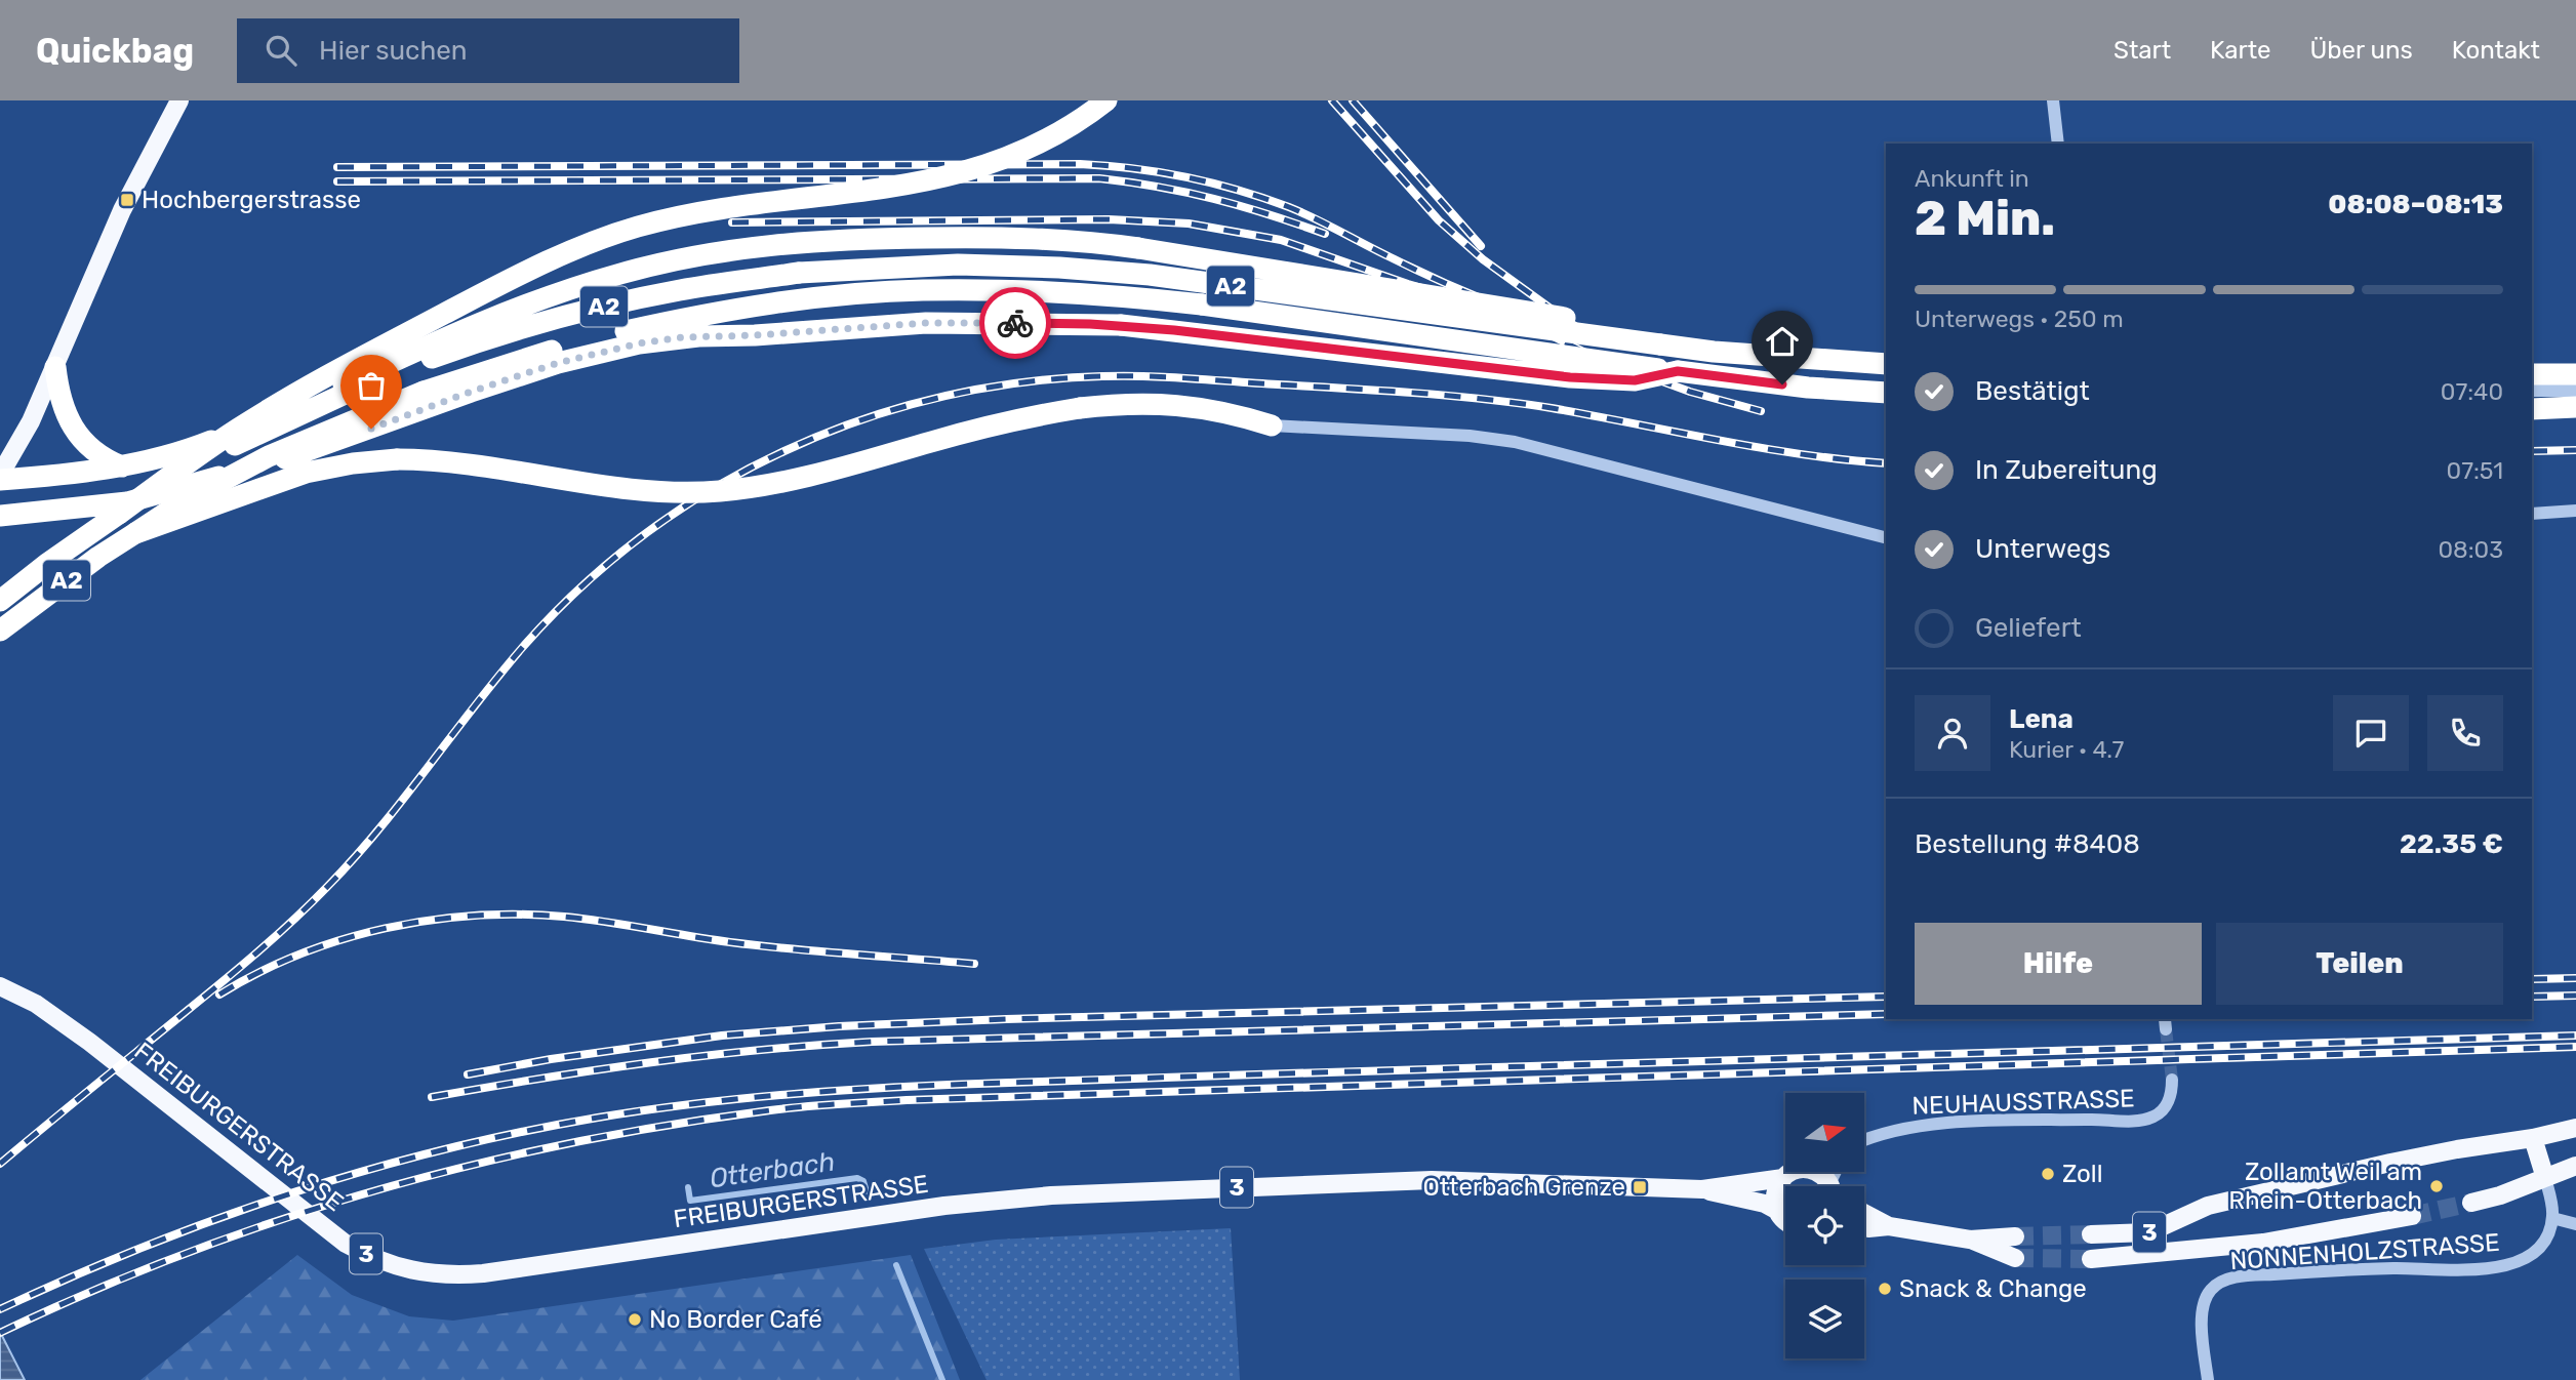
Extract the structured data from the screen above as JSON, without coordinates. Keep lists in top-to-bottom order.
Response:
{
  "streets": {
    "highway": ["A2"],
    "main road": ["FREIBURGERSTRASSE", "3"],
    "street": ["NEUHAUSSTRASSE", "NONNENHOLZSTRASSE"]
  },
  "crossings": [
    ["FREIBURGERSTRASSE", "3"]
  ],
  "water": ["Otterbach"],
  "places": {
    "transit": ["Hochbergerstrasse", "Otterbach Grenze"],
    "other": [
      "Zoll",
      "Zollamt Weil am Rhein-Otterbach",
      "Snack & Change",
      "No Border Café"
    ]
  },
  "north": "right",
  "page": {
    "header": "Quickbag",
    "search": "Hier suchen",
    "nav": [
      "Start",
      "Karte",
      "Über uns",
      "Kontakt"
    ],
    "heading": ["2 Min.", "Ankunft in", "08:08–08:13"],
    "panel": [
      "Lena",
      "Kurier · 4.7",
      "Bestellung #8408",
      "22.35 €"
    ],
    "bar": "Unterwegs · 250 m",
    "list": [
      ["Bestätigt", "07:40"],
      ["In Zubereitung", "07:51"],
      ["Unterwegs", "08:03"],
      "Geliefert"
    ],
    "buttons": ["Hilfe", "Teilen"]
  }
}
